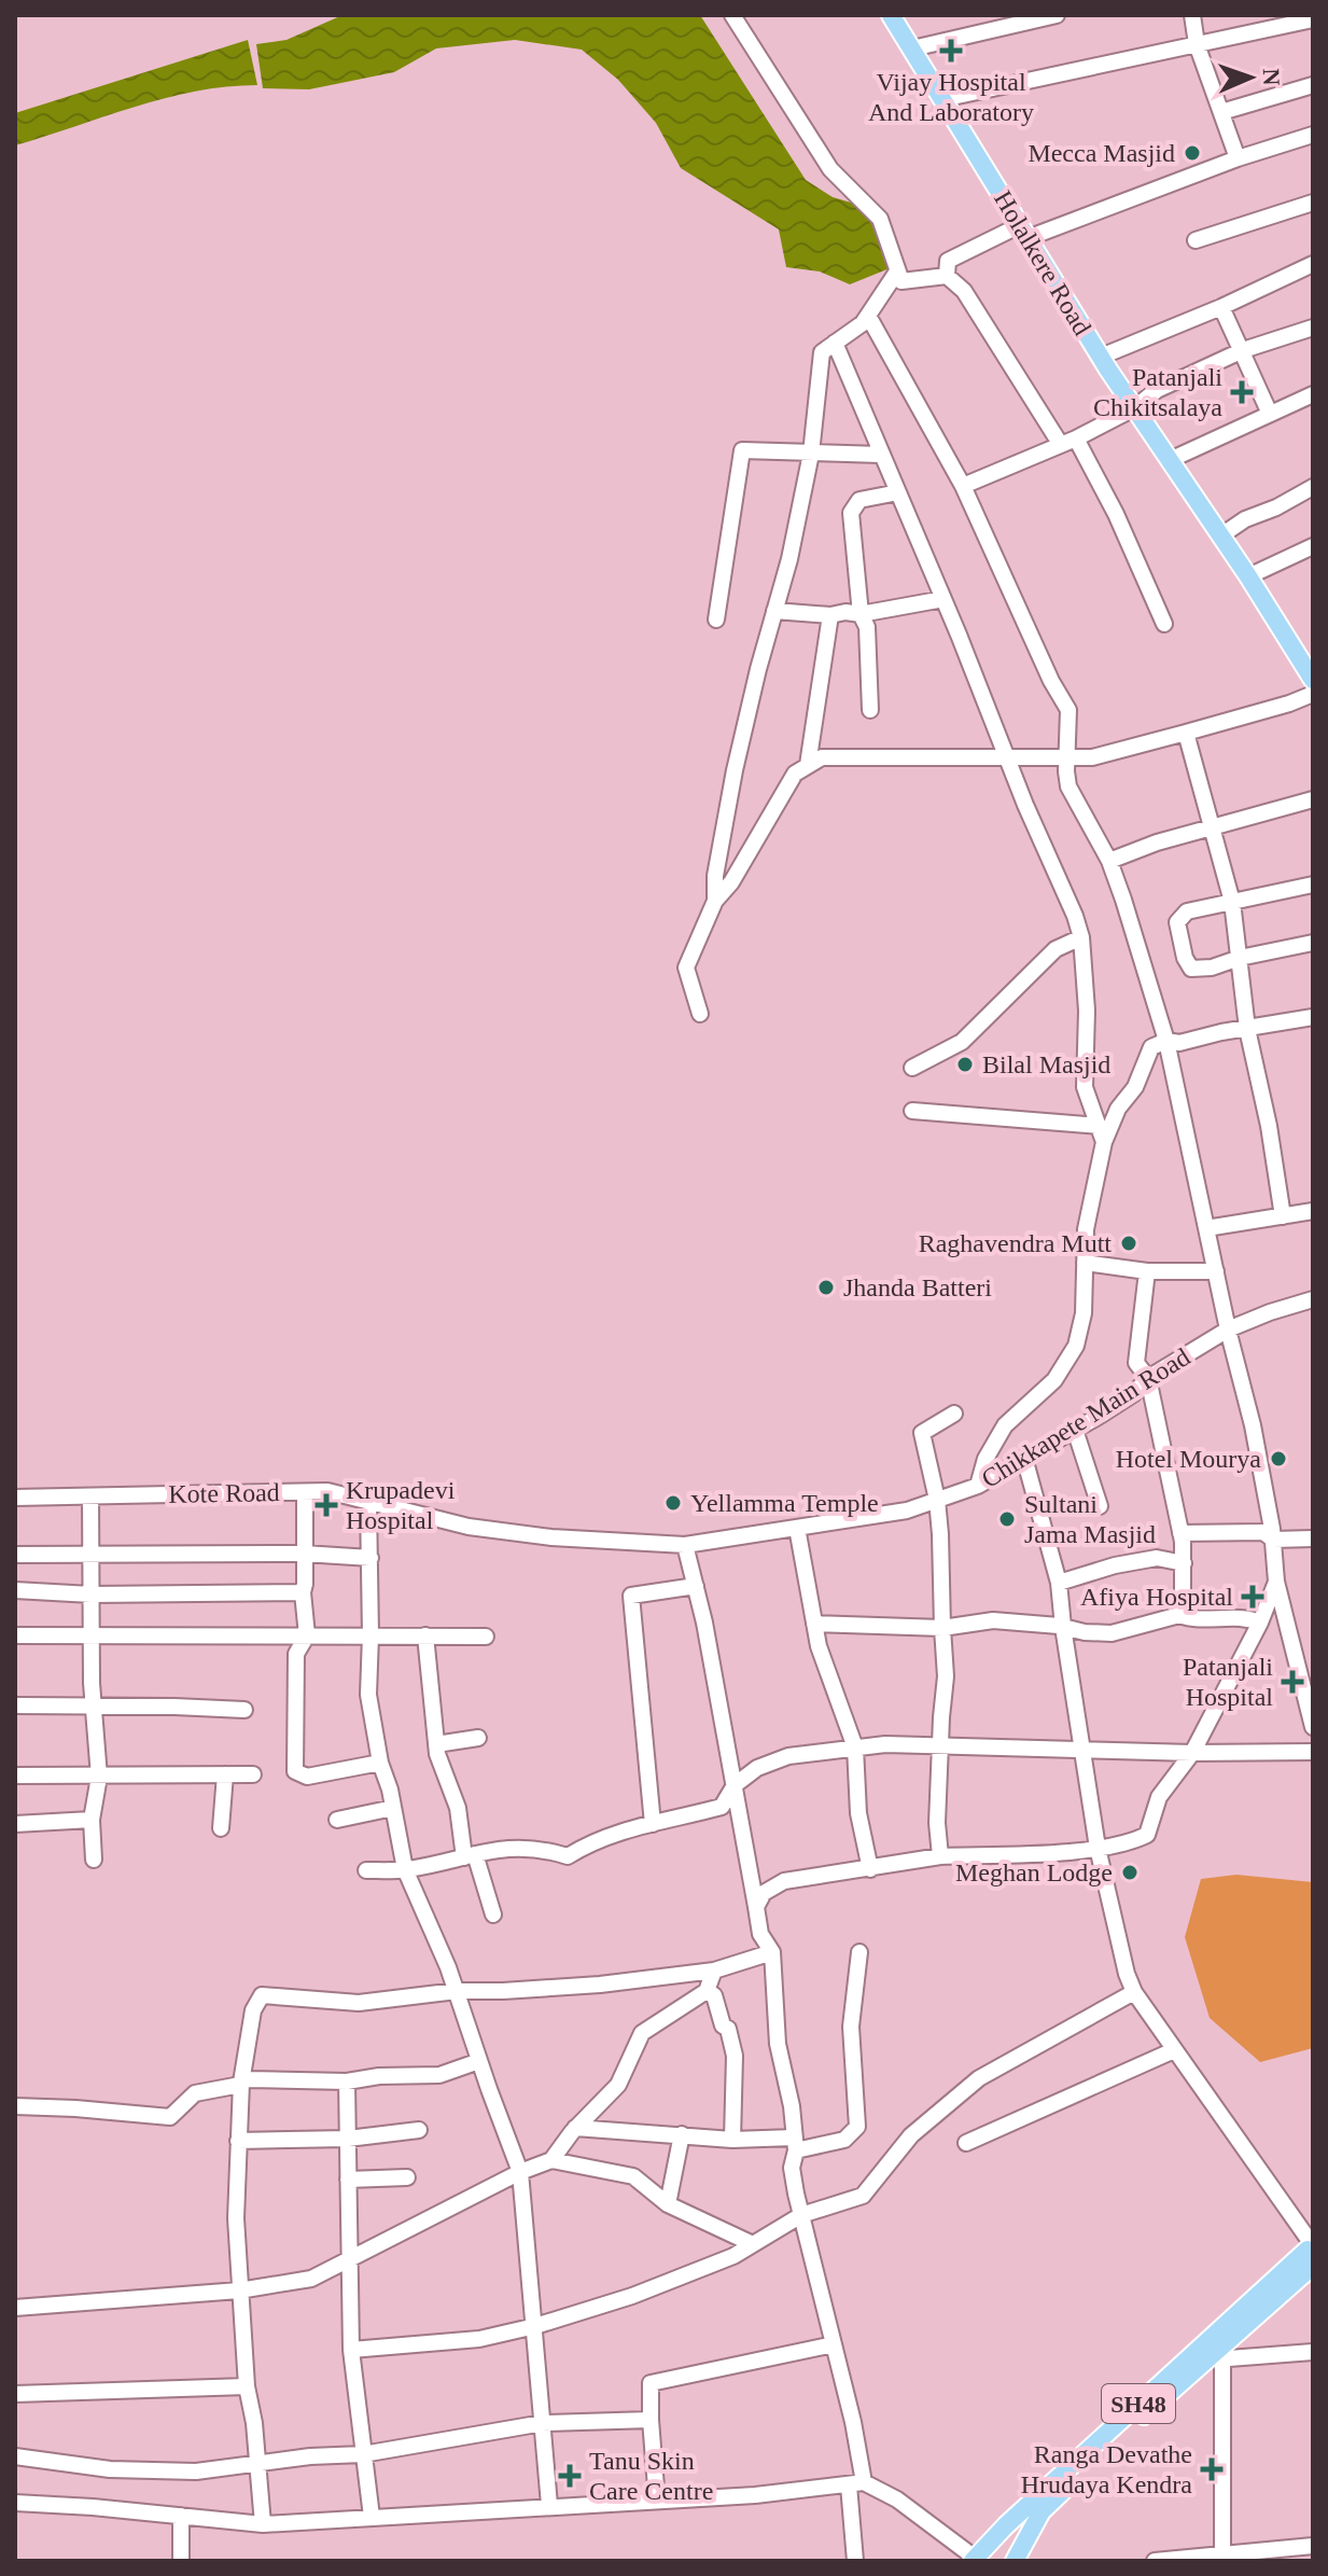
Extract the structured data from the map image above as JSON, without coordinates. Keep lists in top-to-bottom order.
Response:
{
  "streets": {
    "main road": ["Holalkere Road", "SH48"],
    "street": ["Chikkapete Main Road", "Kote Road"]
  },
  "crossings": [
    ["Chikkapete Main Road", "Kote Road"]
  ],
  "places": {
    "health": [
      "Vijay Hospital And Laboratory",
      "Patanjali Chikitsalaya",
      "Krupadevi Hospital",
      "Afiya Hospital",
      "Patanjali Hospital",
      "Ranga Devathe Hrudaya Kendra",
      "Tanu Skin Care Centre"
    ],
    "other": [
      "Mecca Masjid",
      "Bilal Masjid",
      "Raghavendra Mutt",
      "Jhanda Batteri",
      "Hotel Mourya",
      "Yellamma Temple",
      "Sultani Jama Masjid",
      "Meghan Lodge"
    ]
  },
  "north": "right"
}
